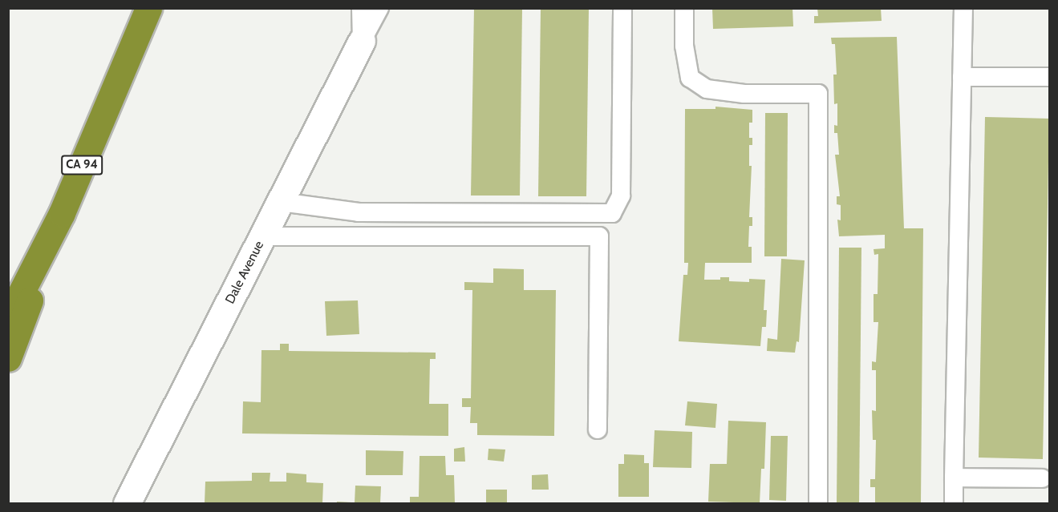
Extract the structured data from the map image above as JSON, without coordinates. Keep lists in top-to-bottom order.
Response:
{
  "streets": {
    "highway": ["CA 94"],
    "street": ["Dale Avenue"]
  }
}
